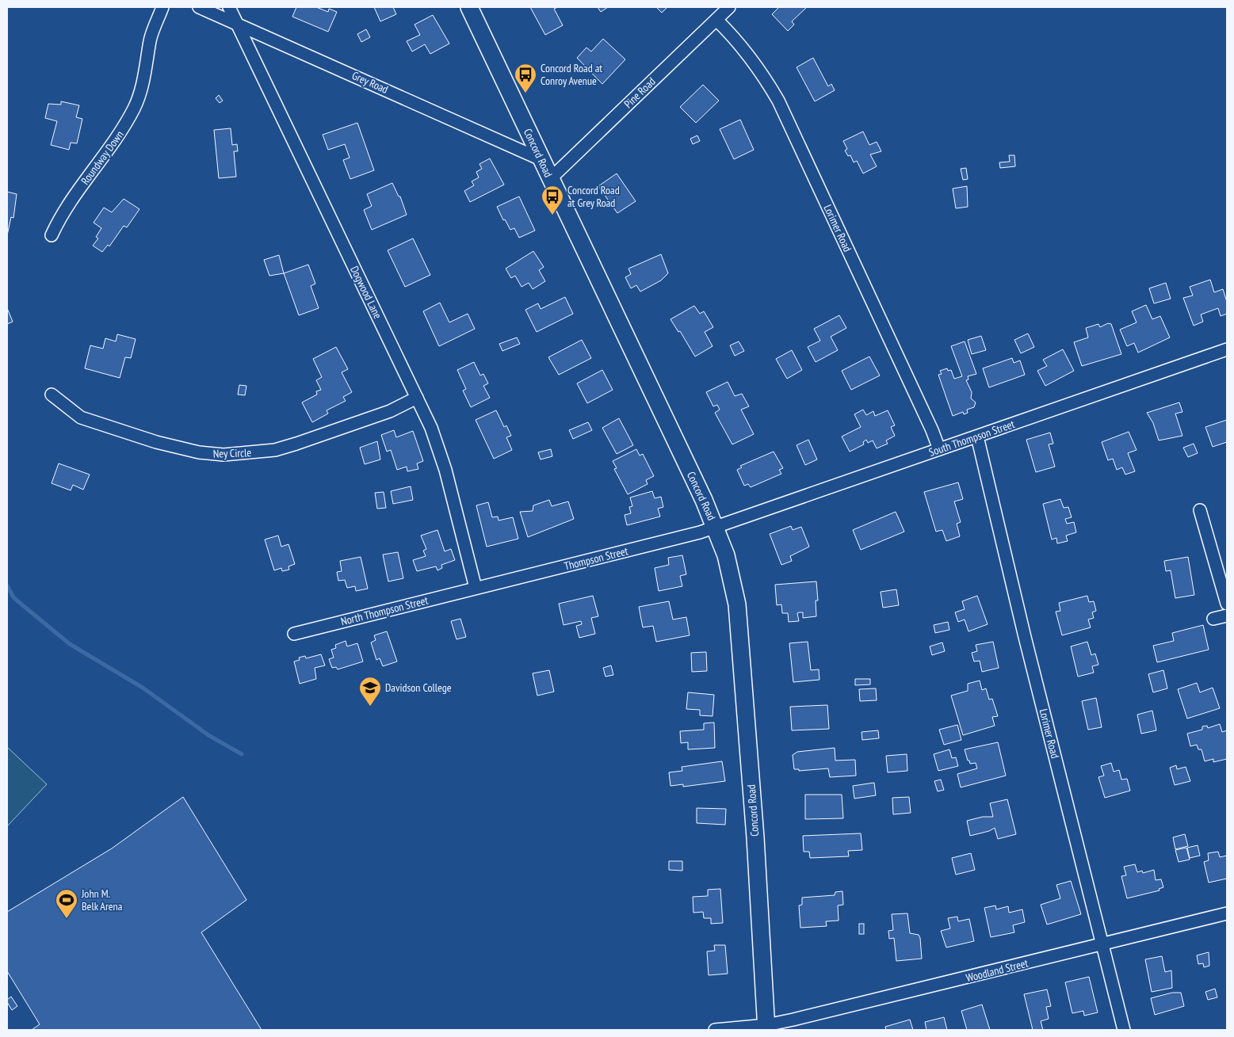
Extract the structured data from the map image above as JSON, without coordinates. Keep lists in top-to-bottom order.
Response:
{
  "streets": {
    "main road": ["Concord Road"],
    "street": [
      "Grey Road",
      "Pine Road",
      "Roundway Down",
      "Lorimer Road",
      "Dogwood Lane",
      "South Thompson Street",
      "Ney Circle",
      "Thompson Street",
      "North Thompson Street",
      "Woodland Street"
    ]
  },
  "crossings": [
    ["Grey Road", "Concord Road"],
    ["Grey Road", "Dogwood Lane"],
    ["Pine Road", "Concord Road"],
    ["Pine Road", "Lorimer Road"],
    ["Concord Road", "South Thompson Street"],
    ["Concord Road", "Thompson Street"],
    ["Concord Road", "Woodland Street"],
    ["Lorimer Road", "South Thompson Street"],
    ["Lorimer Road", "Woodland Street"],
    ["Dogwood Lane", "Ney Circle"],
    ["Dogwood Lane", "Thompson Street"],
    ["Dogwood Lane", "North Thompson Street"],
    ["South Thompson Street", "Thompson Street"],
    ["Thompson Street", "North Thompson Street"]
  ],
  "places": {
    "bus stop": ["Concord Road at Conroy Avenue", "Concord Road at Grey Road"],
    "school or university": ["Davidson College"],
    "sports": ["John M. Belk Arena"]
  }
}
